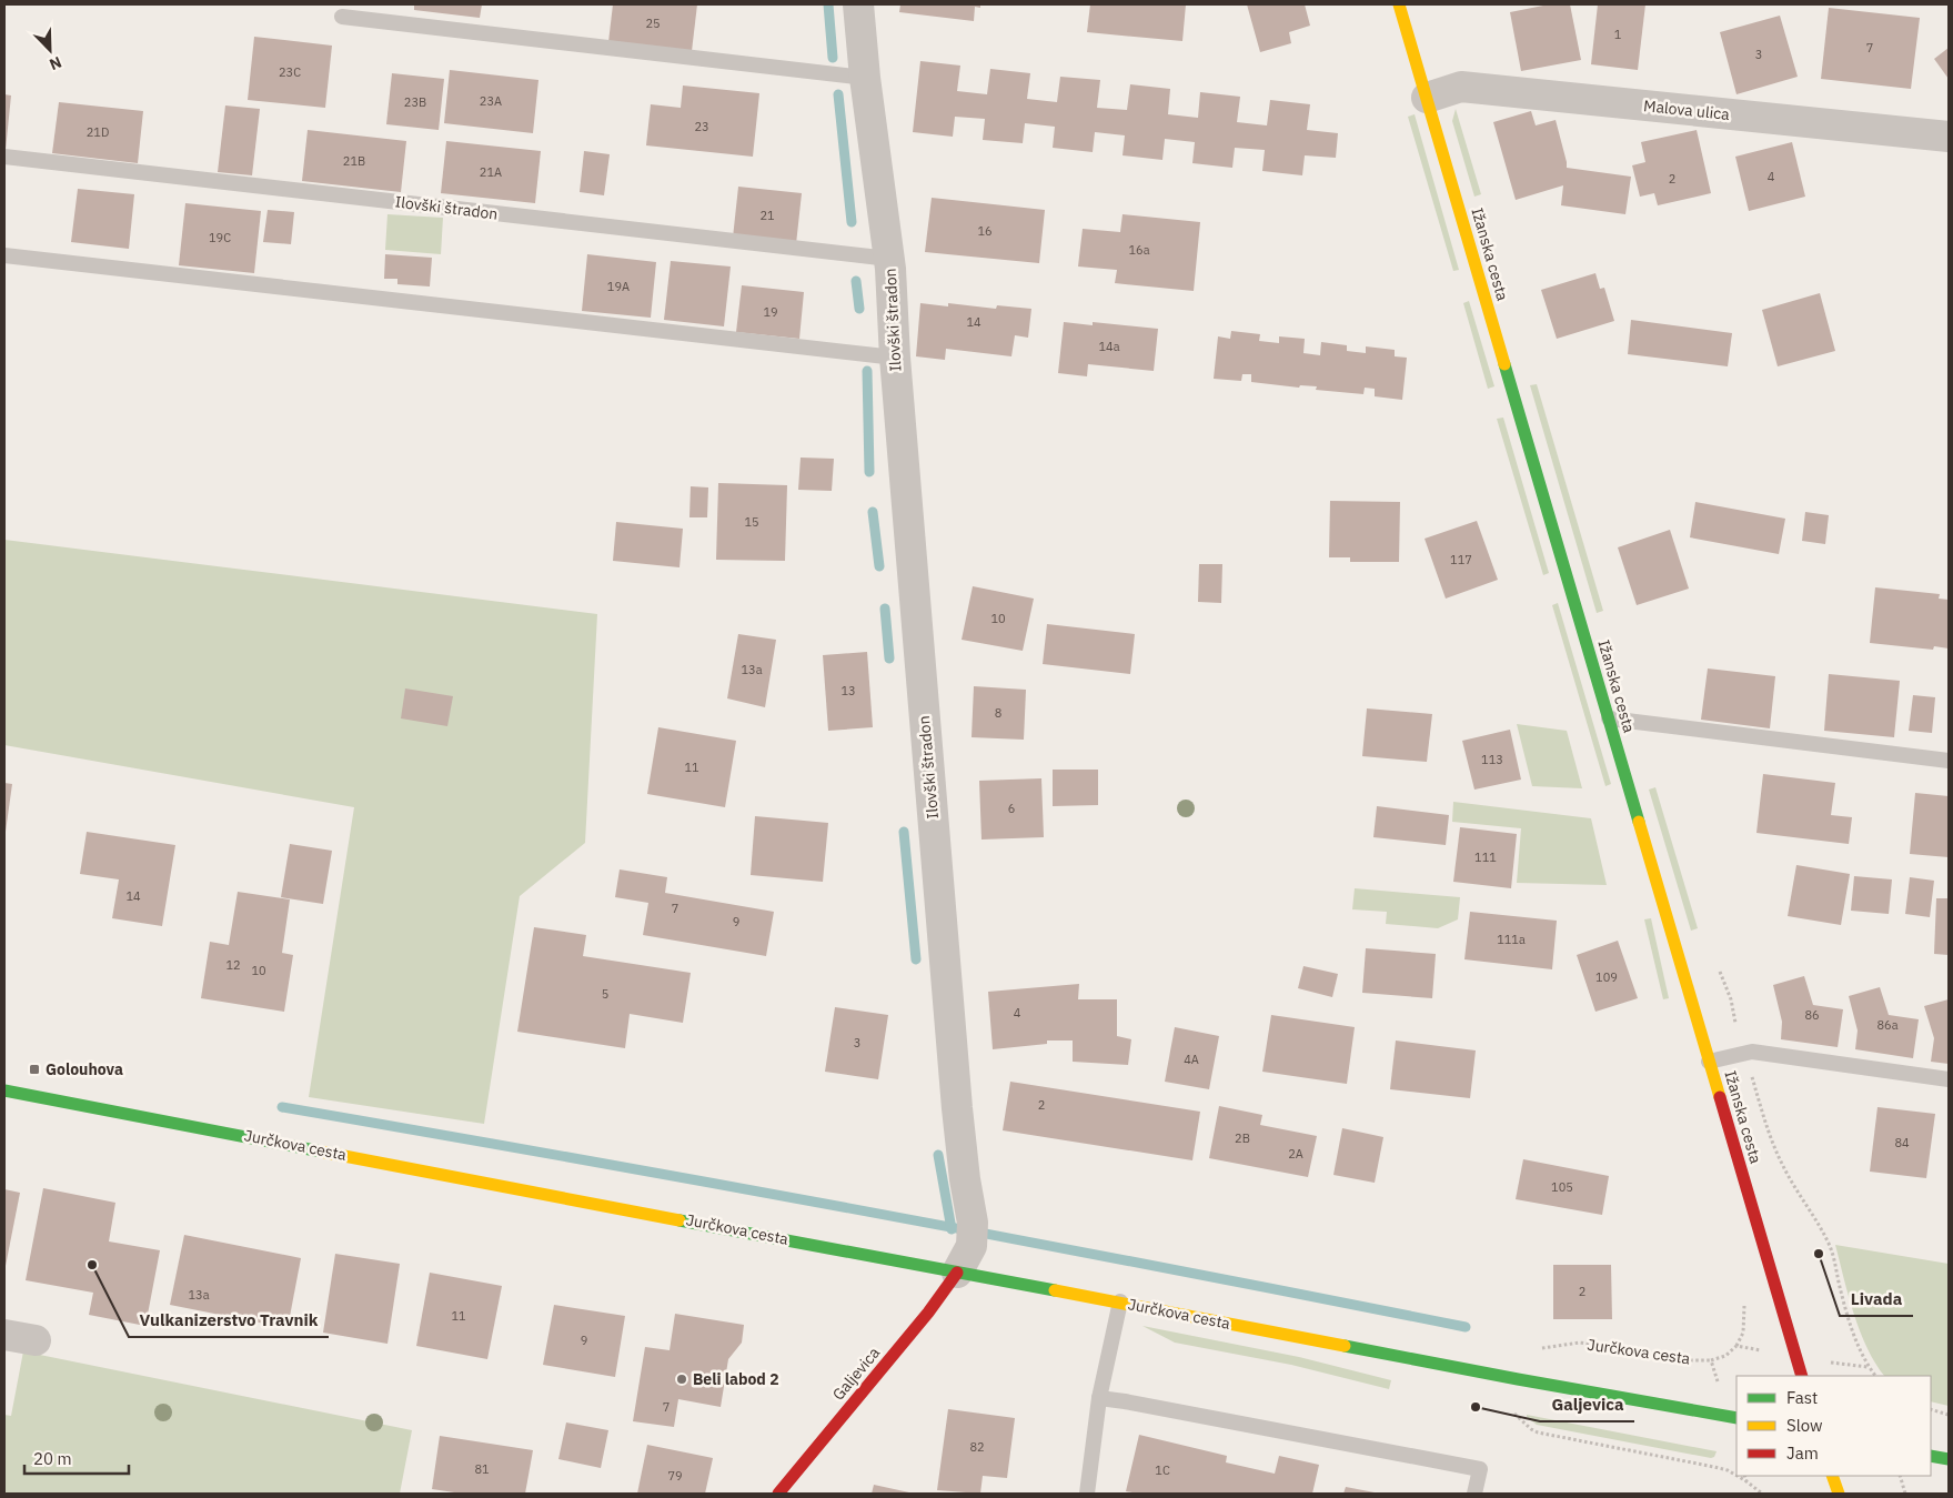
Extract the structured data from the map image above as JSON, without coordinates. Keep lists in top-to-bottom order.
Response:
{
  "streets": {
    "main road": ["Ižanska cesta", "Jurčkova cesta", "Galjevica"],
    "street": ["Malova ulica", "Ilovški štradon"]
  },
  "crossings": [
    ["Malova ulica", "Ižanska cesta"],
    ["Ilovški štradon", "Jurčkova cesta"],
    ["Ilovški štradon", "Galjevica"],
    ["Jurčkova cesta", "Galjevica"]
  ],
  "places": {
    "transit": ["Golouhova"],
    "other": [
      "Livada",
      "Vulkanizerstvo Travnik",
      "Beli labod 2",
      "Galjevica"
    ]
  },
  "house_numbers": [
    "25",
    "1",
    "7",
    "3",
    "23C",
    "23A",
    "23B",
    "23",
    "21D",
    "21B",
    "21A",
    "4",
    "2",
    "21",
    "16",
    "19C",
    "16a",
    "19A",
    "19",
    "14",
    "14a",
    "15",
    "117",
    "10",
    "13a",
    "13",
    "8",
    "113",
    "11",
    "6",
    "111",
    "14",
    "7",
    "9",
    "111a",
    "12",
    "10",
    "109",
    "5",
    "4",
    "86",
    "86a",
    "3",
    "4A",
    "2",
    "2B",
    "84",
    "2A",
    "105",
    "2",
    "13a",
    "11",
    "9",
    "7",
    "82",
    "81",
    "1C",
    "79"
  ],
  "legend": ["Fast", "Slow", "Jam"],
  "scale_bar": "20 m",
  "north": "bottom right"
}
